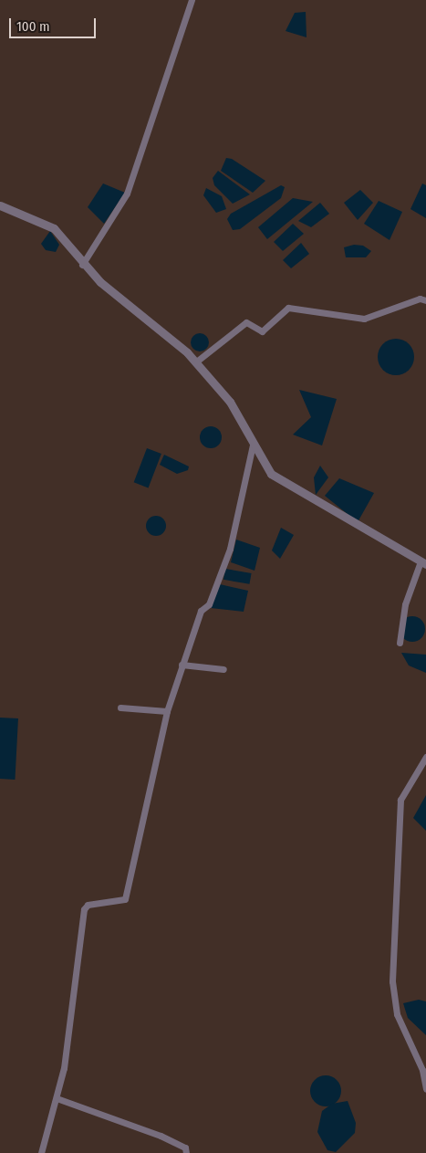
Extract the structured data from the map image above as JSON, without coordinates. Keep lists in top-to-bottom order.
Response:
{
  "scale_bar": "100 m"
}
